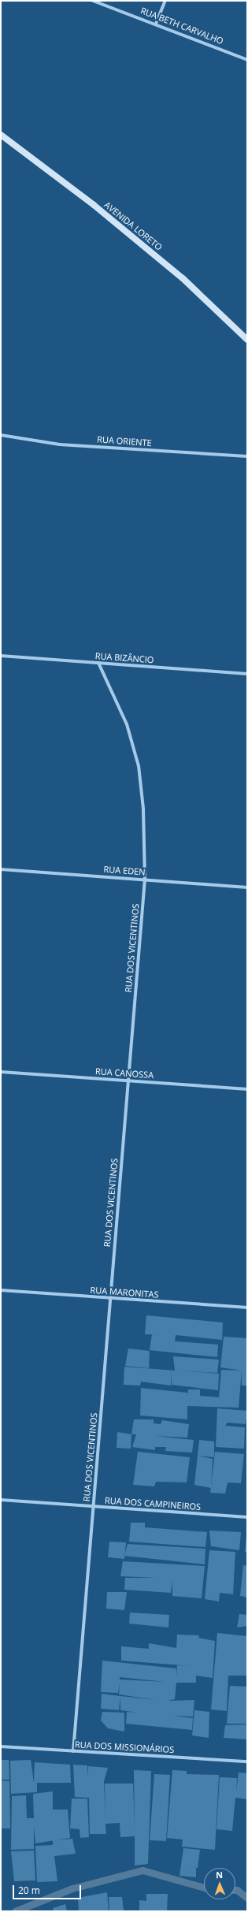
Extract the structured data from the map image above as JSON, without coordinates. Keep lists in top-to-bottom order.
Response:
{
  "streets": {
    "street": [
      "RUA BETH CARVALHO",
      "AVENIDA LORETO",
      "RUA ORIENTE",
      "RUA BIZÂNCIO",
      "RUA EDEN",
      "RUA DOS VICENTINOS",
      "RUA CANOSSA",
      "RUA MARONITAS",
      "RUA DOS CAMPINEIROS",
      "RUA DOS MISSIONÁRIOS"
    ]
  },
  "crossings": [
    ["RUA BIZÂNCIO", "RUA DOS VICENTINOS"],
    ["RUA EDEN", "RUA DOS VICENTINOS"],
    ["RUA DOS VICENTINOS", "RUA CANOSSA"],
    ["RUA DOS VICENTINOS", "RUA MARONITAS"],
    ["RUA DOS VICENTINOS", "RUA DOS CAMPINEIROS"],
    ["RUA DOS VICENTINOS", "RUA DOS MISSIONÁRIOS"]
  ],
  "scale_bar": "20 m",
  "north": "top"
}
